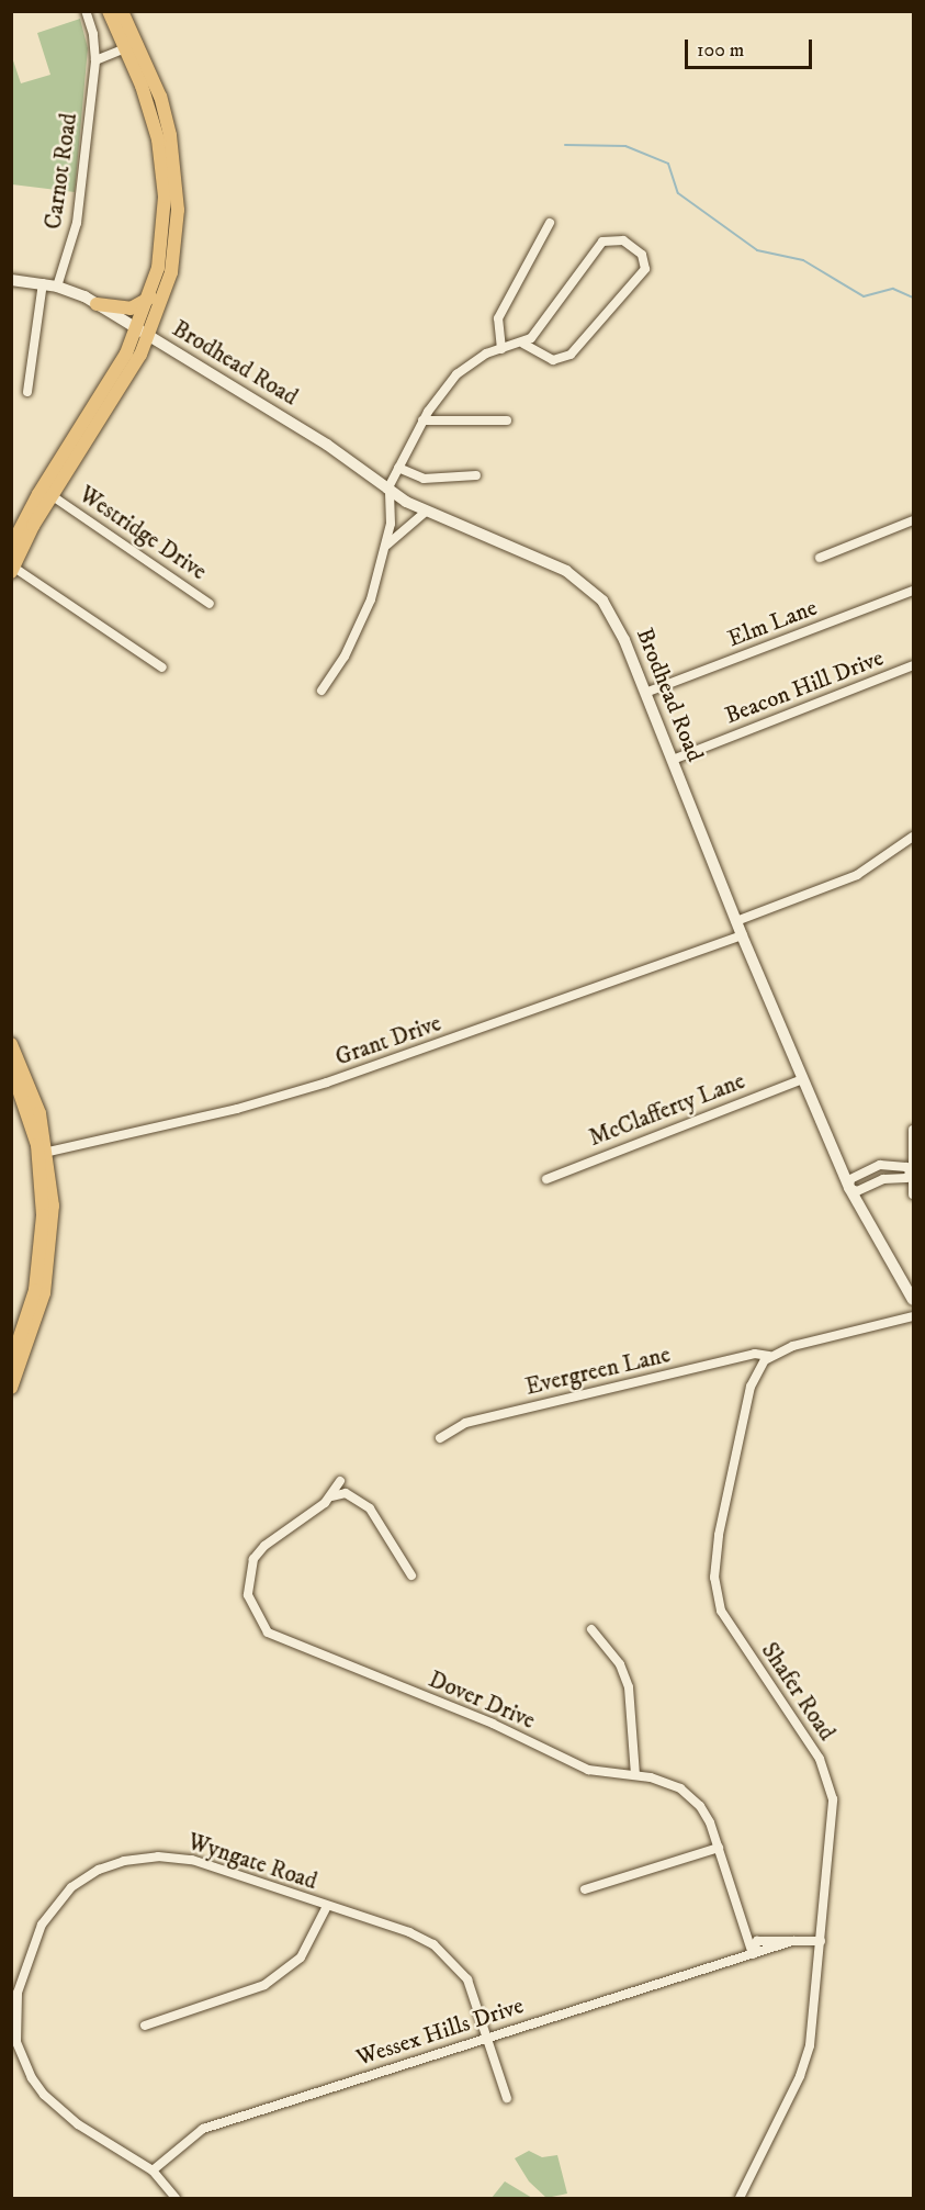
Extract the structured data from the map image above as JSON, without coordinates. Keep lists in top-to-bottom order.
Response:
{
  "streets": {
    "main road": ["Brodhead Road"],
    "street": [
      "Carnot Road",
      "Westridge Drive",
      "Elm Lane",
      "Beacon Hill Drive",
      "Grant Drive",
      "McClafferty Lane",
      "Evergreen Lane",
      "Shafer Road",
      "Dover Drive",
      "Wyngate Road",
      "Wessex Hills Drive"
    ]
  },
  "crossings": [
    ["Carnot Road", "Brodhead Road"],
    ["Brodhead Road", "Elm Lane"],
    ["Brodhead Road", "Beacon Hill Drive"],
    ["Brodhead Road", "Grant Drive"],
    ["Brodhead Road", "McClafferty Lane"],
    ["Evergreen Lane", "Shafer Road"],
    ["Shafer Road", "Wessex Hills Drive"],
    ["Dover Drive", "Wessex Hills Drive"],
    ["Wyngate Road", "Wessex Hills Drive"]
  ],
  "scale_bar": "100 m"
}
